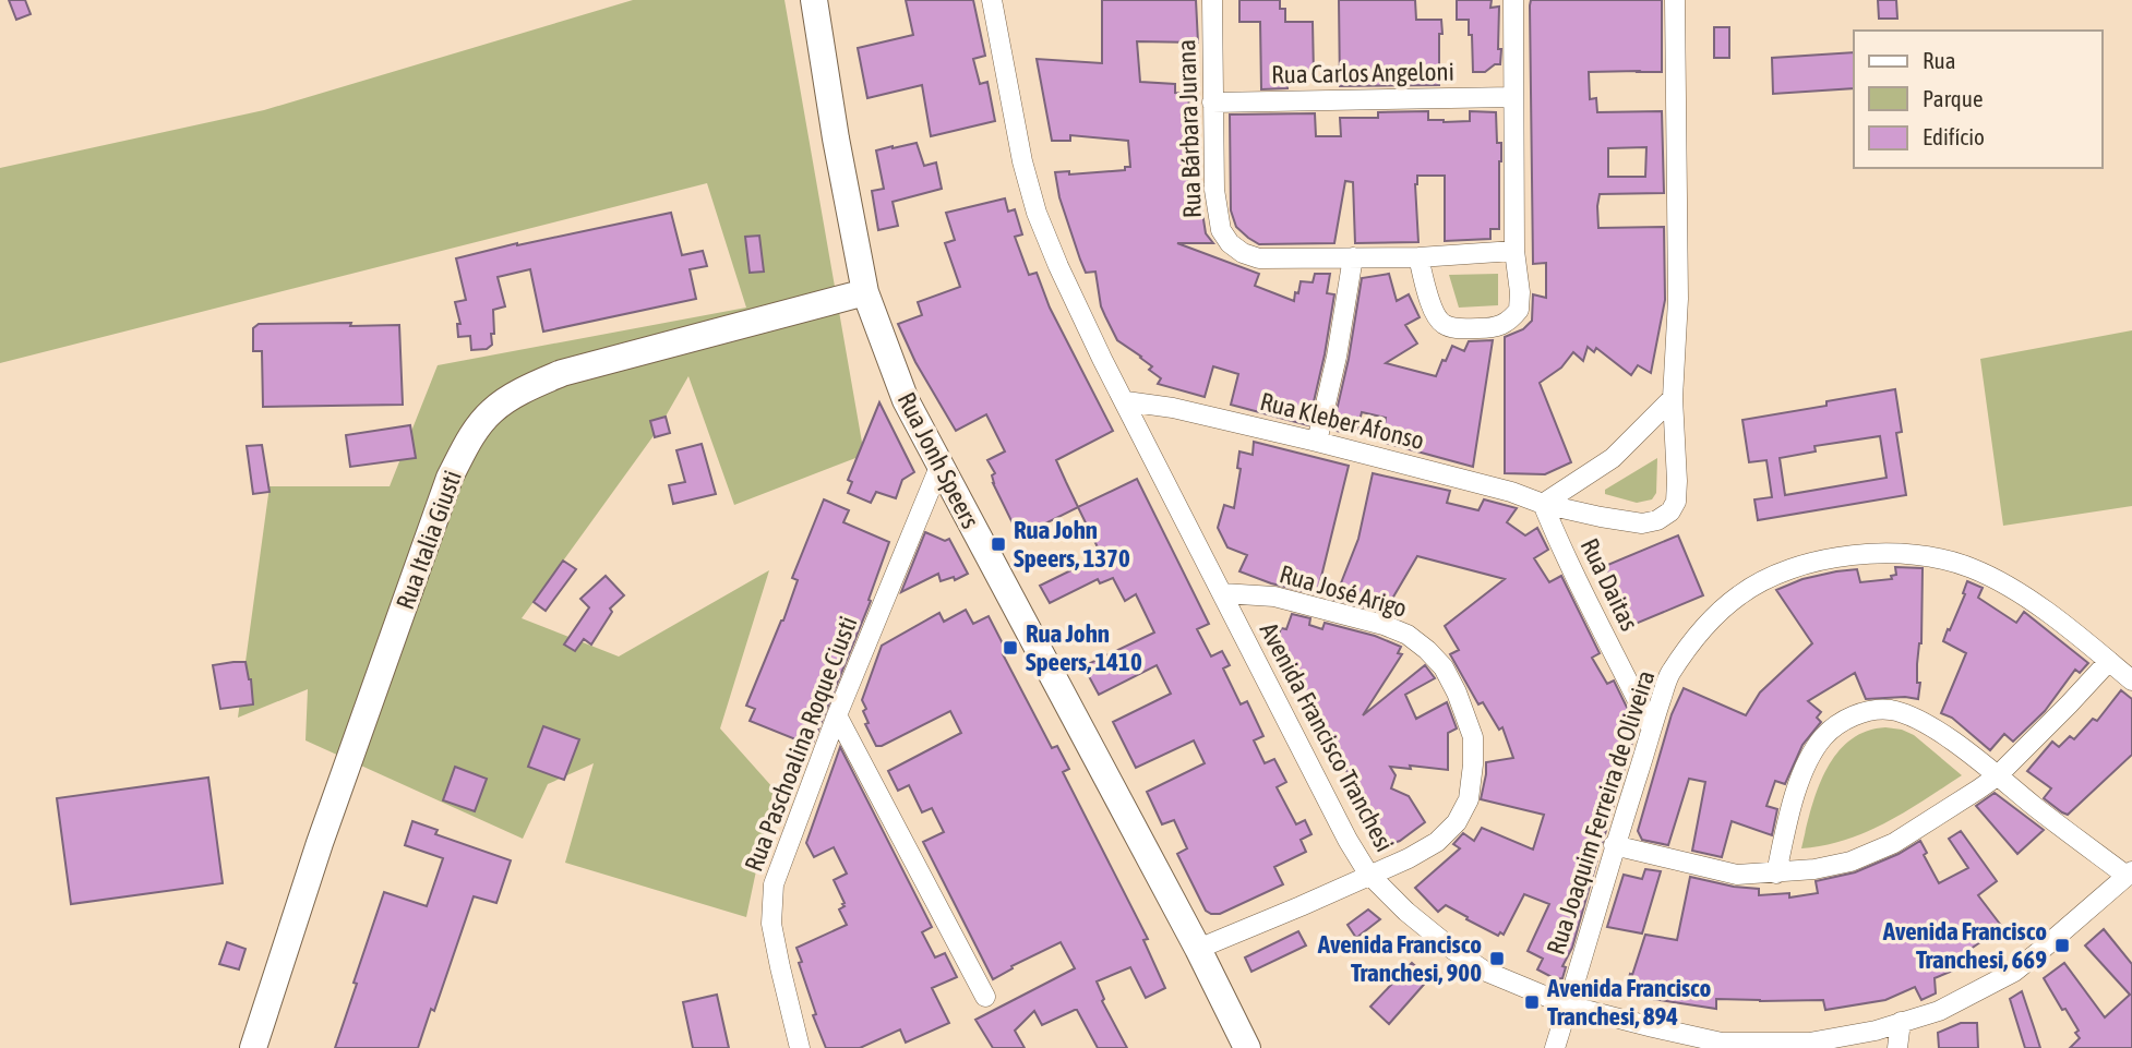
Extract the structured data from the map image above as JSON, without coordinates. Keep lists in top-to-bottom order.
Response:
{
  "streets": {
    "main road": ["Rua Jonh Speers", "Rua Italia Giusti"],
    "street": [
      "Rua Carlos Angeloni",
      "Rua Bárbara Jurana",
      "Rua Kleber Afonso",
      "Rua Daitas",
      "Rua José Arigo",
      "Avenida Francisco Tranchesi",
      "Rua Paschoalina Roque Ciusti",
      "Rua Joaquim Ferreira de Oliveira"
    ]
  },
  "crossings": [
    ["Rua Carlos Angeloni", "Rua Bárbara Jurana"],
    ["Rua Kleber Afonso", "Rua Daitas"],
    ["Rua Kleber Afonso", "Avenida Francisco Tranchesi"],
    ["Rua Jonh Speers", "Rua Italia Giusti"],
    ["Rua Jonh Speers", "Rua José Arigo"],
    ["Rua Jonh Speers", "Rua Paschoalina Roque Ciusti"],
    ["Rua Daitas", "Rua Joaquim Ferreira de Oliveira"],
    ["Rua José Arigo", "Avenida Francisco Tranchesi"],
    ["Avenida Francisco Tranchesi", "Rua Joaquim Ferreira de Oliveira"]
  ],
  "places": {
    "transit": [
      "Rua John Speers, 1370",
      "Rua John Speers, 1410",
      "Avenida Francisco Tranchesi, 669",
      "Avenida Francisco Tranchesi, 900",
      "Avenida Francisco Tranchesi, 894"
    ]
  },
  "legend": ["Rua", "Parque", "Edifício"]
}
